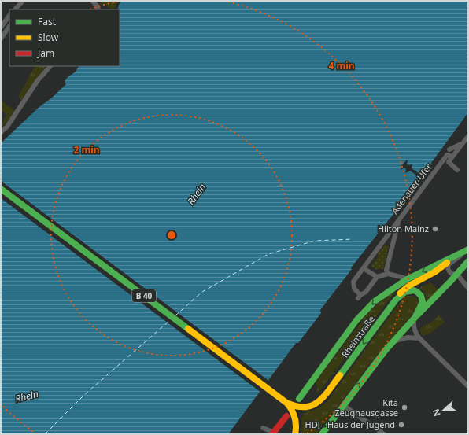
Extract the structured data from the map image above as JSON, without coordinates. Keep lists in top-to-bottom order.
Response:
{
  "streets": {
    "main road": ["B 40", "Rheinstraße"],
    "street": ["Adenauer-Ufer"]
  },
  "crossings": [
    ["B 40", "Rheinstraße"]
  ],
  "water": ["Rhein"],
  "places": ["Hilton Mainz", "Kita Zeughausgasse", "HDJ - Haus der Jugend"],
  "legend": ["Fast", "Slow", "Jam"],
  "north": "left",
  "rings": ["4 min", "2 min"]
}
